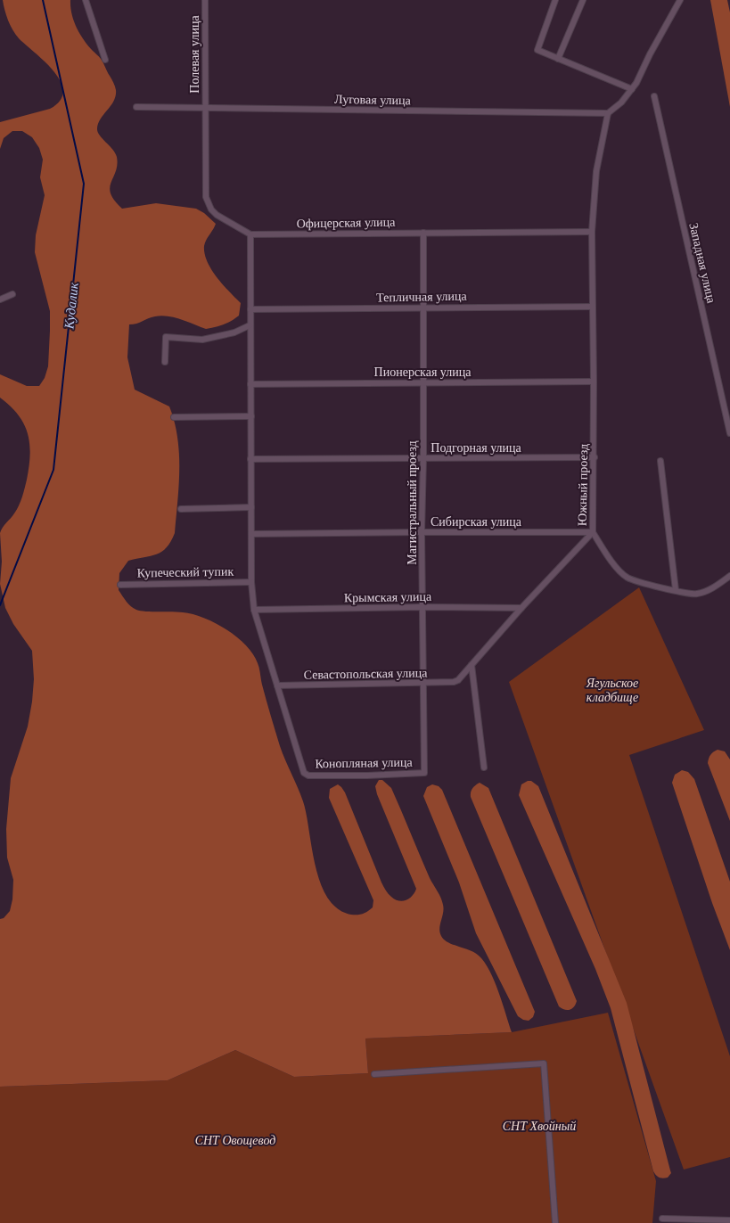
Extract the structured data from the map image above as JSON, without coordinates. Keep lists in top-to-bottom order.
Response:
{
  "streets": {
    "street": [
      "Полевая улица",
      "Луговая улица",
      "Офицерская улица",
      "Западная улица",
      "Тепличная улица",
      "Пионерская улица",
      "Подгорная улица",
      "Южный проезд",
      "Магистральный проезд",
      "Сибирская улица",
      "Купеческий тупик",
      "Крымская улица",
      "Севастопольская улица",
      "Конопляная улица"
    ]
  },
  "crossings": [
    ["Полевая улица", "Луговая улица"],
    ["Луговая улица", "Южный проезд"],
    ["Офицерская улица", "Южный проезд"],
    ["Офицерская улица", "Магистральный проезд"],
    ["Тепличная улица", "Южный проезд"],
    ["Тепличная улица", "Магистральный проезд"],
    ["Пионерская улица", "Южный проезд"],
    ["Пионерская улица", "Магистральный проезд"],
    ["Подгорная улица", "Южный проезд"],
    ["Подгорная улица", "Магистральный проезд"],
    ["Южный проезд", "Сибирская улица"],
    ["Южный проезд", "Крымская улица"],
    ["Южный проезд", "Севастопольская улица"],
    ["Магистральный проезд", "Сибирская улица"],
    ["Магистральный проезд", "Крымская улица"],
    ["Магистральный проезд", "Севастопольская улица"],
    ["Магистральный проезд", "Конопляная улица"],
    ["Севастопольская улица", "Конопляная улица"]
  ],
  "water": ["Кудалик"],
  "parks": ["Ягульское кладбище", "СНТ Хвойный", "СНТ Овощевод"]
}
